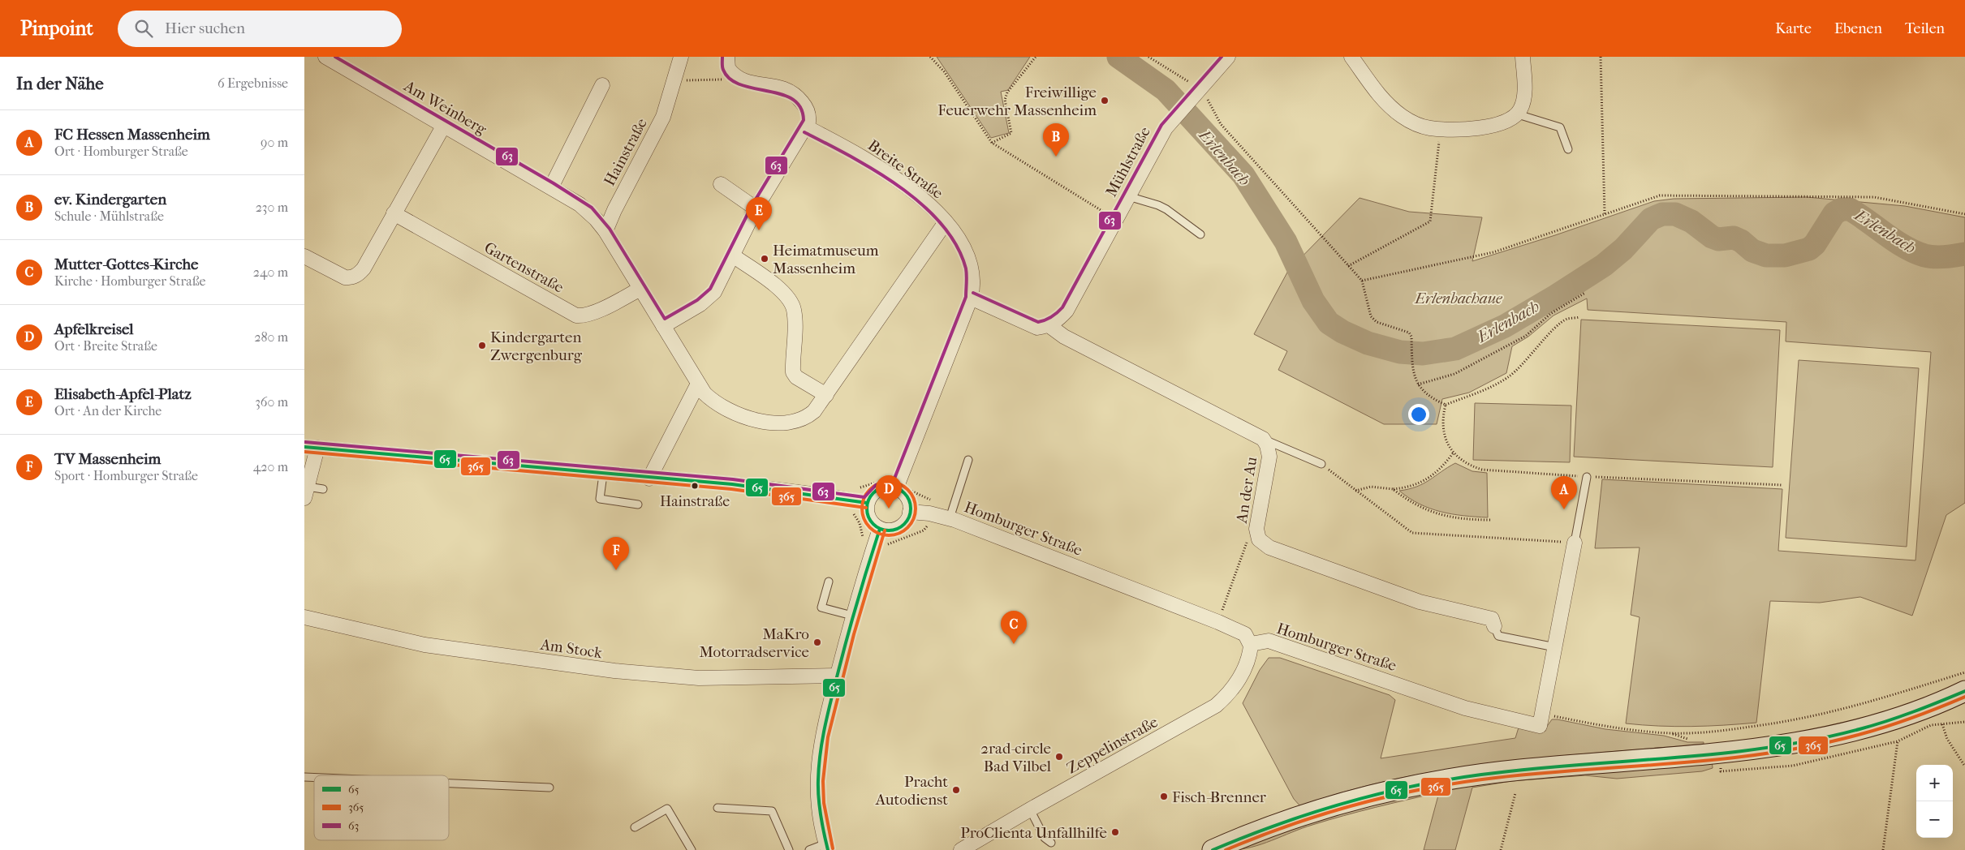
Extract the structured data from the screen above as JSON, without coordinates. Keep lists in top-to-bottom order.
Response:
{
  "streets": {
    "street": [
      "Am Weinberg",
      "Hainstraße",
      "Mühlstraße",
      "Breite Straße",
      "Gartenstraße",
      "An der Au",
      "Homburger Straße",
      "Am Stock",
      "Zeppelinstraße"
    ]
  },
  "crossings": [
    ["Am Weinberg", "Hainstraße"],
    ["Mühlstraße", "An der Au"],
    ["Breite Straße", "Homburger Straße"],
    ["Homburger Straße", "Zeppelinstraße"]
  ],
  "water": ["Erlenbach"],
  "parks": ["Erlenbachaue"],
  "places": [
    "Freiwillige Feuerwehr Massenheim",
    "Heimatmuseum Massenheim",
    "Kindergarten Zwergenburg",
    "Hainstraße",
    "MaKro Motorradservice",
    "2rad-circle Bad Vilbel",
    "Pracht Autodienst",
    "Fisch-Brenner",
    "ProClienta Unfallhilfe"
  ],
  "lines": ["transit line 63", "transit line 65", "transit line 365"],
  "legend": ["65", "365", "63"],
  "page": {
    "header": "Pinpoint",
    "search": "Hier suchen",
    "nav": ["Karte", "Ebenen", "Teilen"],
    "heading": ["In der Nähe", "6 Ergebnisse"],
    "list": [
      {
        "mark": "A",
        "name": "FC Hessen Massenheim",
        "note": "Ort · Homburger Straße",
        "value": "90 m"
      },
      {
        "mark": "B",
        "name": "ev. Kindergarten",
        "note": "Schule · Mühlstraße",
        "value": "230 m"
      },
      {
        "mark": "C",
        "name": "Mutter-Gottes-Kirche",
        "note": "Kirche · Homburger Straße",
        "value": "240 m"
      },
      {
        "mark": "D",
        "name": "Apfelkreisel",
        "note": "Ort · Breite Straße",
        "value": "280 m"
      },
      {
        "mark": "E",
        "name": "Elisabeth-Apfel-Platz",
        "note": "Ort · An der Kirche",
        "value": "360 m"
      },
      {
        "mark": "F",
        "name": "TV Massenheim",
        "note": "Sport · Homburger Straße",
        "value": "420 m"
      }
    ],
    "pins": [
      "B",
      "E",
      "D",
      "A",
      "F",
      "C"
    ],
    "map_buttons": ["+", "−"]
  }
}
